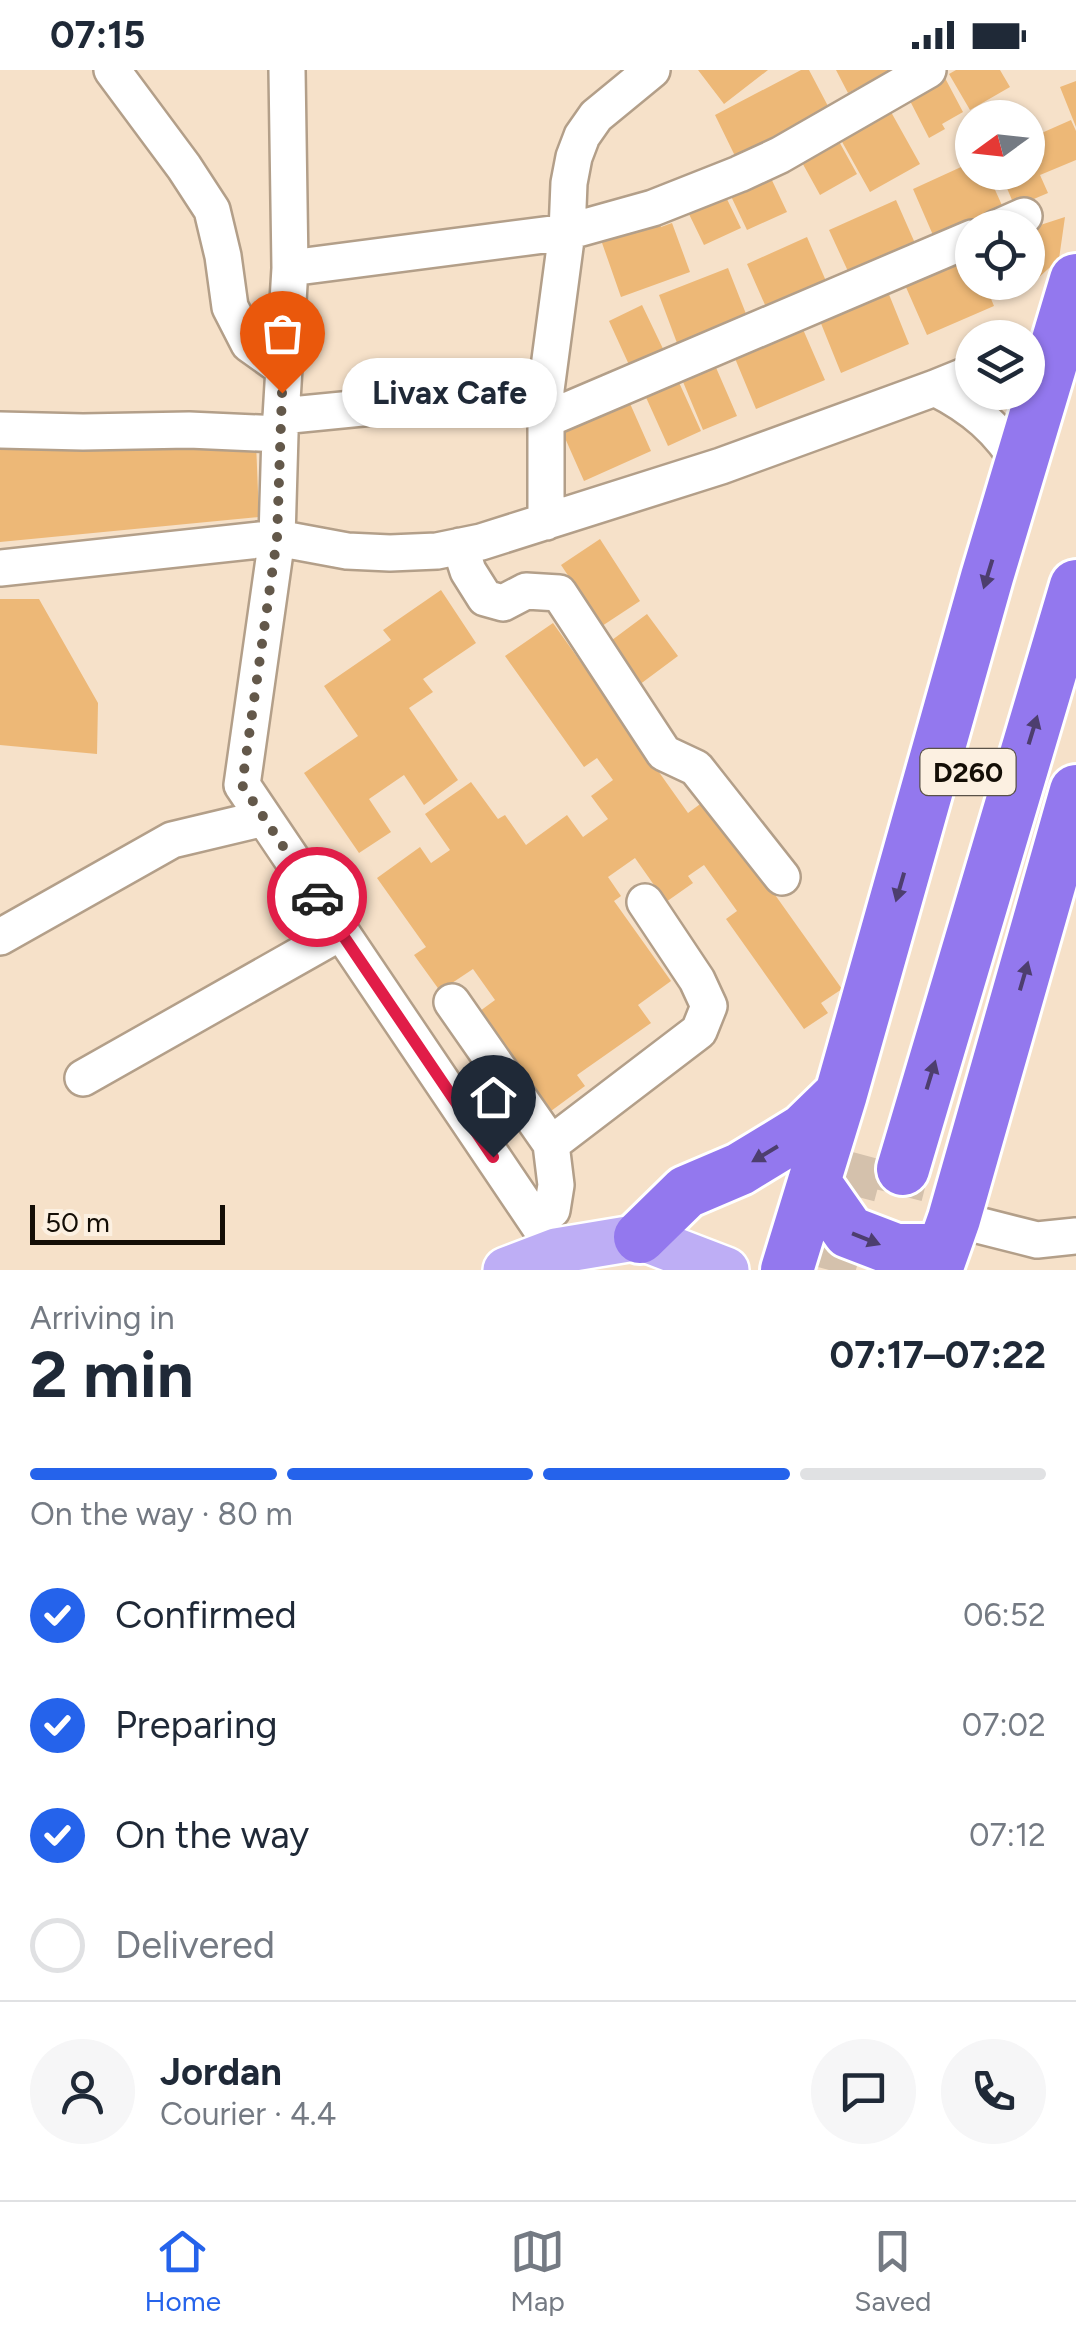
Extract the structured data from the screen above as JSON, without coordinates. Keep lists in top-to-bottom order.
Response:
{
  "streets": {
    "highway": ["D260"]
  },
  "places": ["Livax Cafe"],
  "scale_bar": "50 m",
  "north": "left",
  "page": {
    "status": "07:15",
    "bubble": "Livax Cafe",
    "scale": "50 m",
    "heading": ["2 min", "Arriving in", "07:17–07:22"],
    "panel": ["Jordan", "Courier · 4.4"],
    "bar": "On the way · 80 m",
    "list": [
      ["Confirmed", "06:52"],
      ["Preparing", "07:02"],
      ["On the way", "07:12"],
      "Delivered"
    ],
    "tabs": ["Home", "Map", "Saved"]
  }
}
